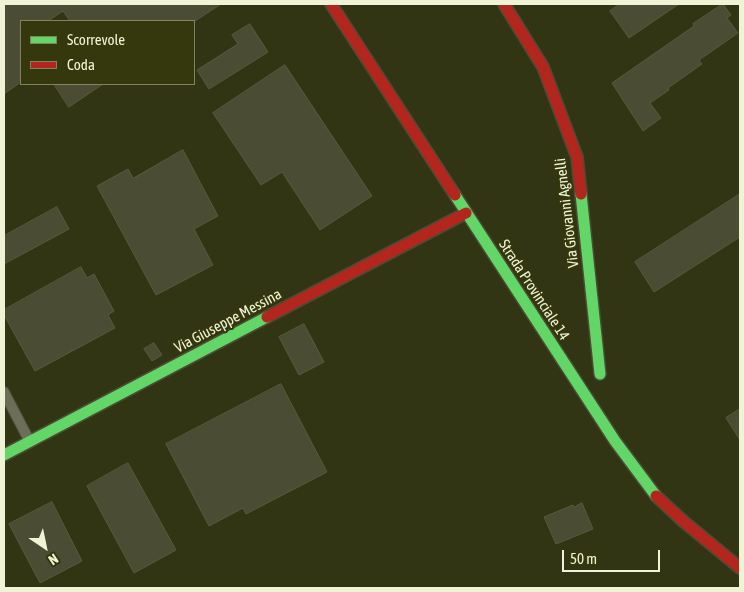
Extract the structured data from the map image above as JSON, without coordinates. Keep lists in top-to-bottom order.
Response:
{
  "streets": {
    "street": ["Via Giovanni Agnelli", "Strada Provinciale 14", "Via Giuseppe Messina"]
  },
  "crossings": [
    ["Strada Provinciale 14", "Via Giuseppe Messina"]
  ],
  "legend": ["Scorrevole", "Coda"],
  "scale_bar": "50 m",
  "north": "bottom right"
}
